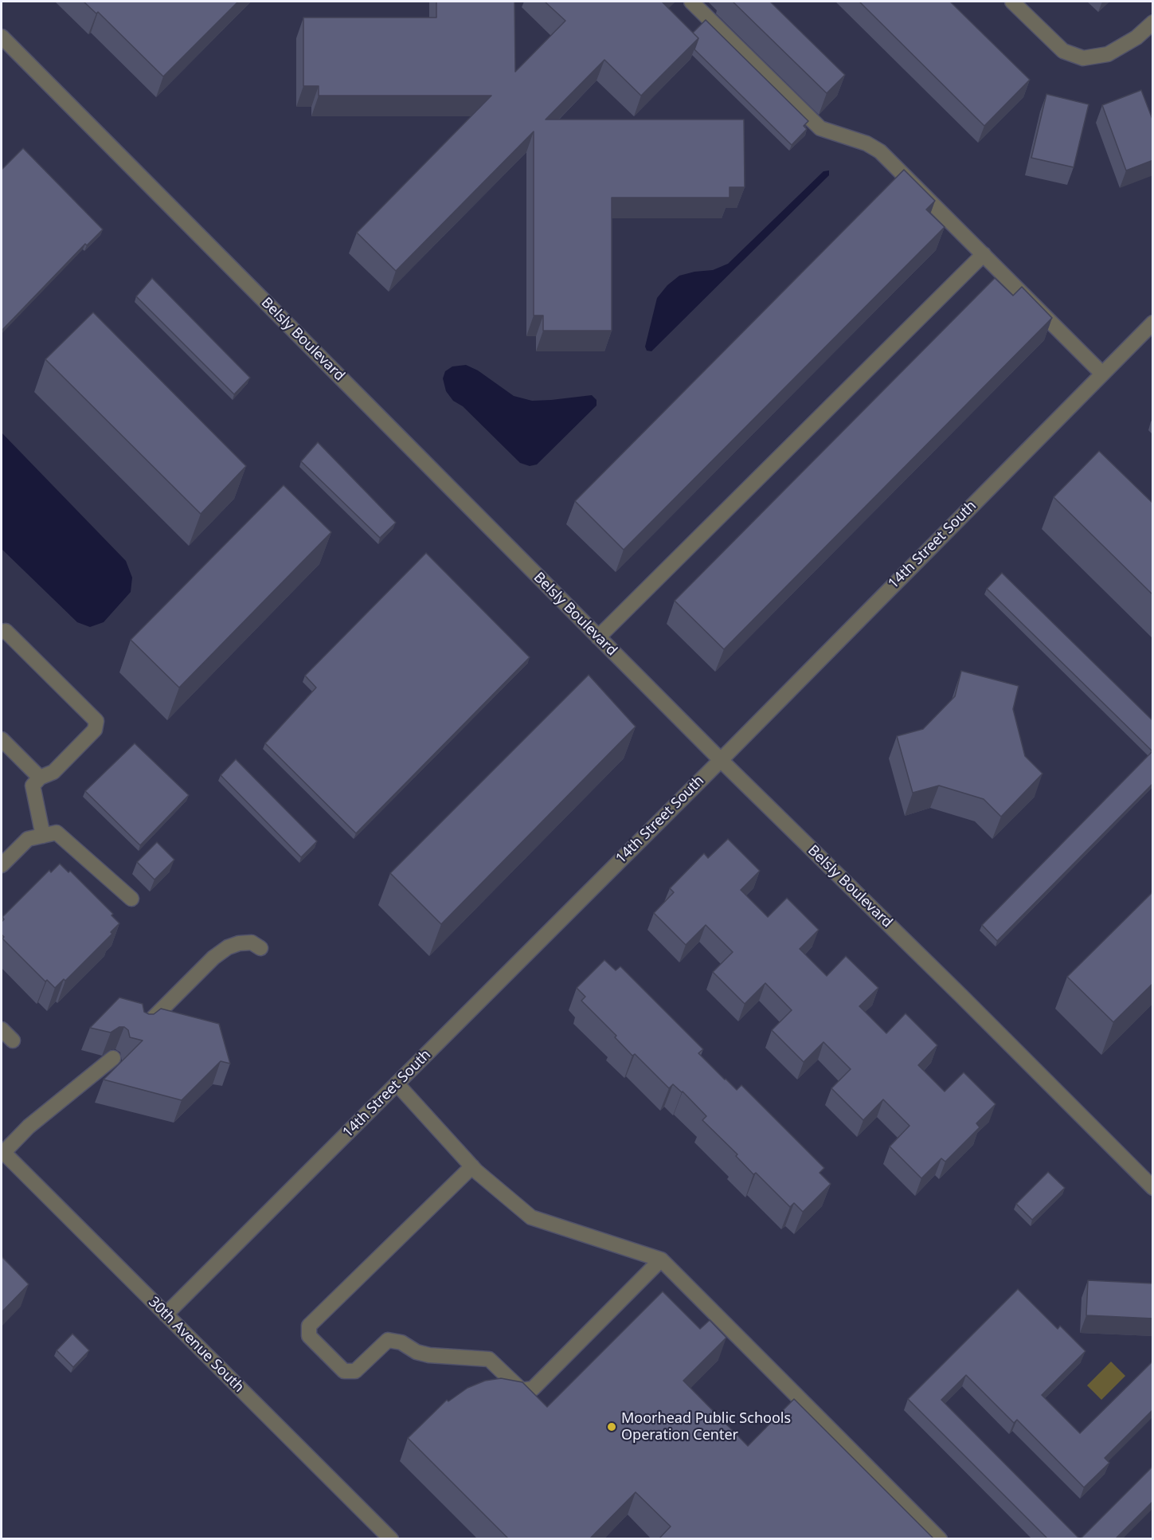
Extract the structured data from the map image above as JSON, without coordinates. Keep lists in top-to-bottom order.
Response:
{
  "streets": {
    "street": ["Belsly Boulevard", "14th Street South", "30th Avenue South"]
  },
  "crossings": [
    ["Belsly Boulevard", "14th Street South"],
    ["14th Street South", "30th Avenue South"]
  ],
  "places": ["Moorhead Public Schools Operation Center"]
}
